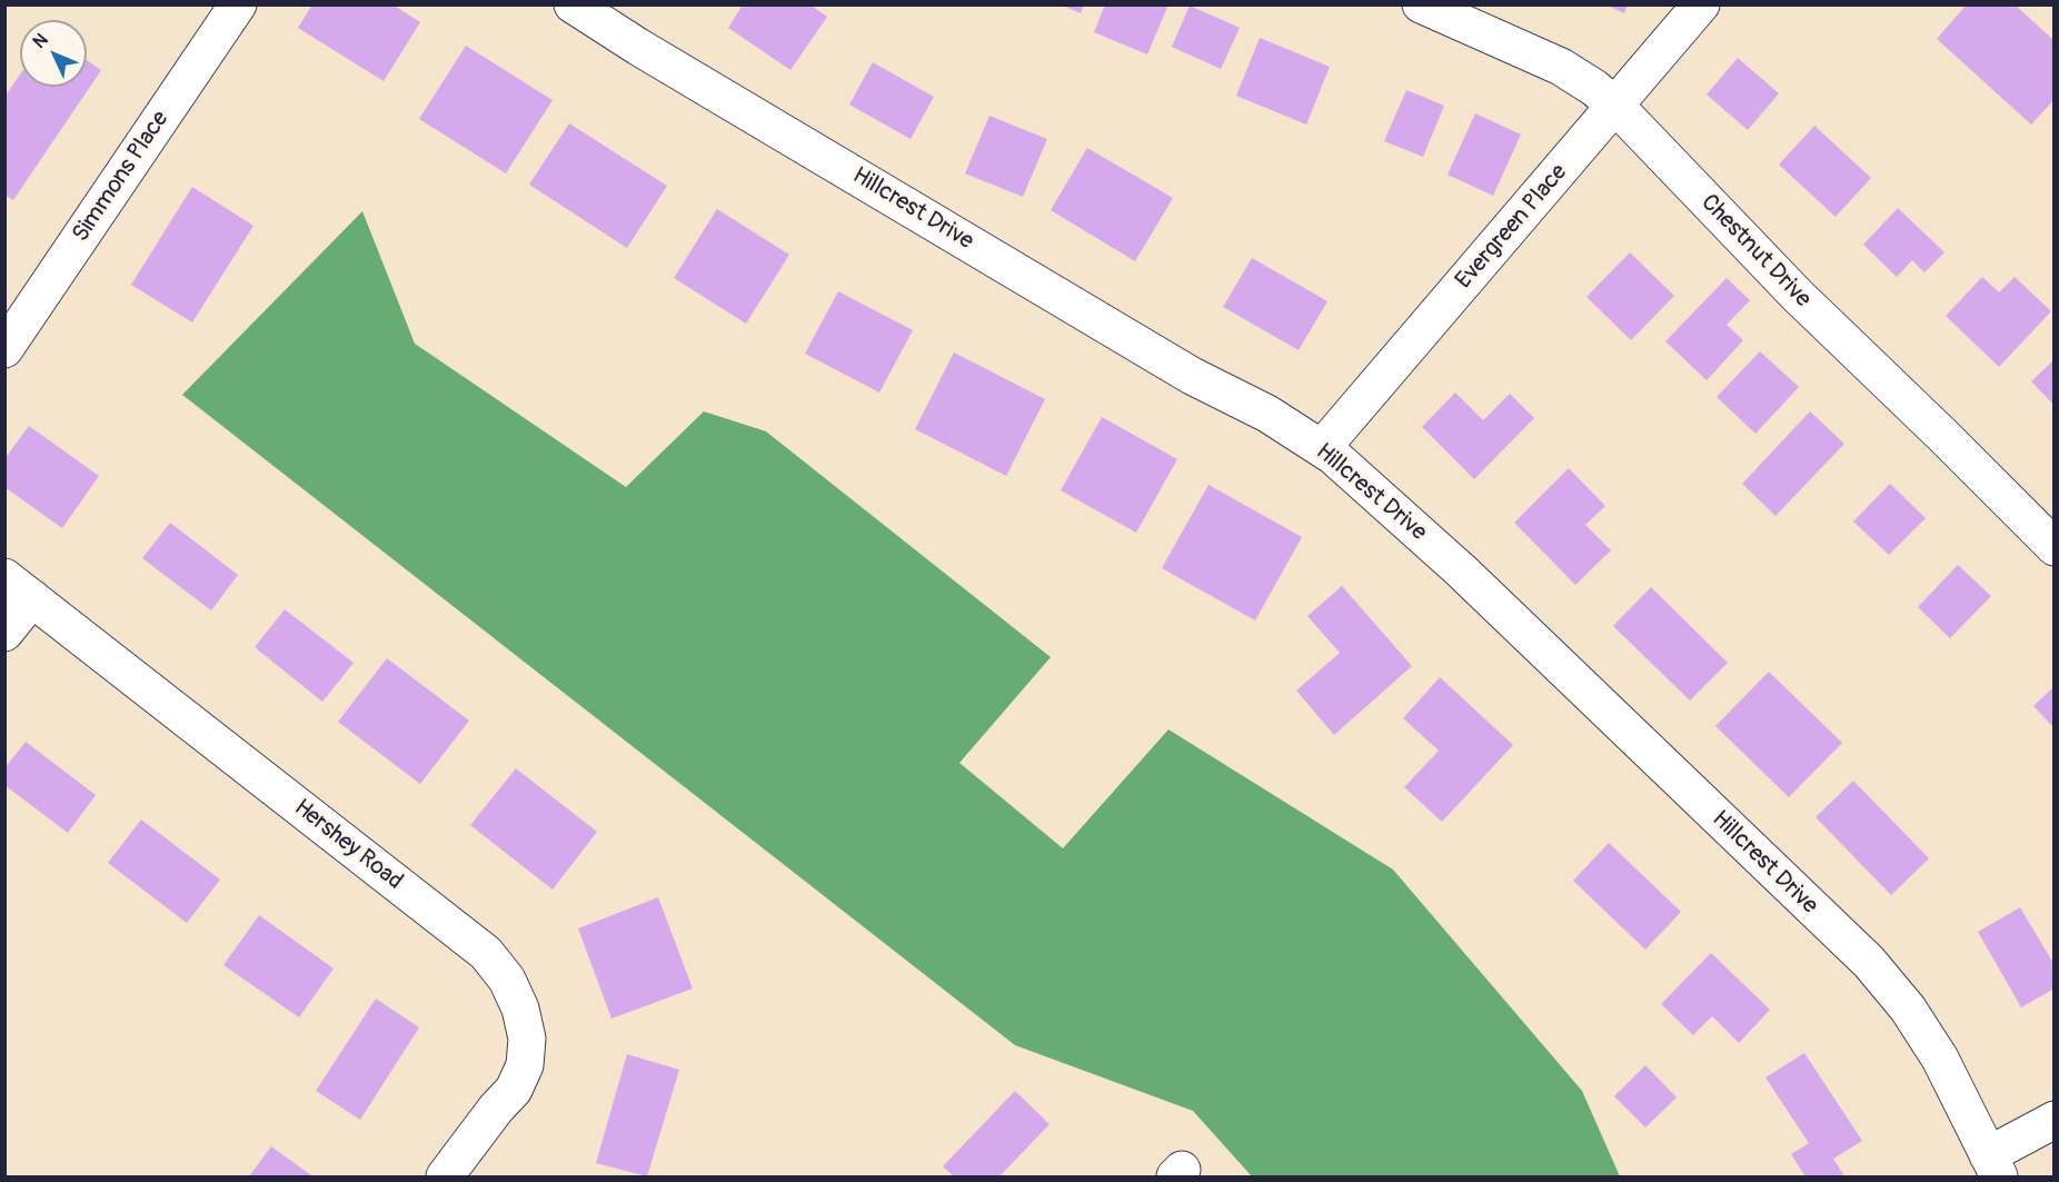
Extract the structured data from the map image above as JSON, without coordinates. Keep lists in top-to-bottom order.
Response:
{
  "streets": {
    "street": [
      "Simmons Place",
      "Hillcrest Drive",
      "Evergreen Place",
      "Chestnut Drive",
      "Hershey Road"
    ]
  },
  "crossings": [
    ["Hillcrest Drive", "Evergreen Place"],
    ["Evergreen Place", "Chestnut Drive"]
  ],
  "north": "top left"
}
